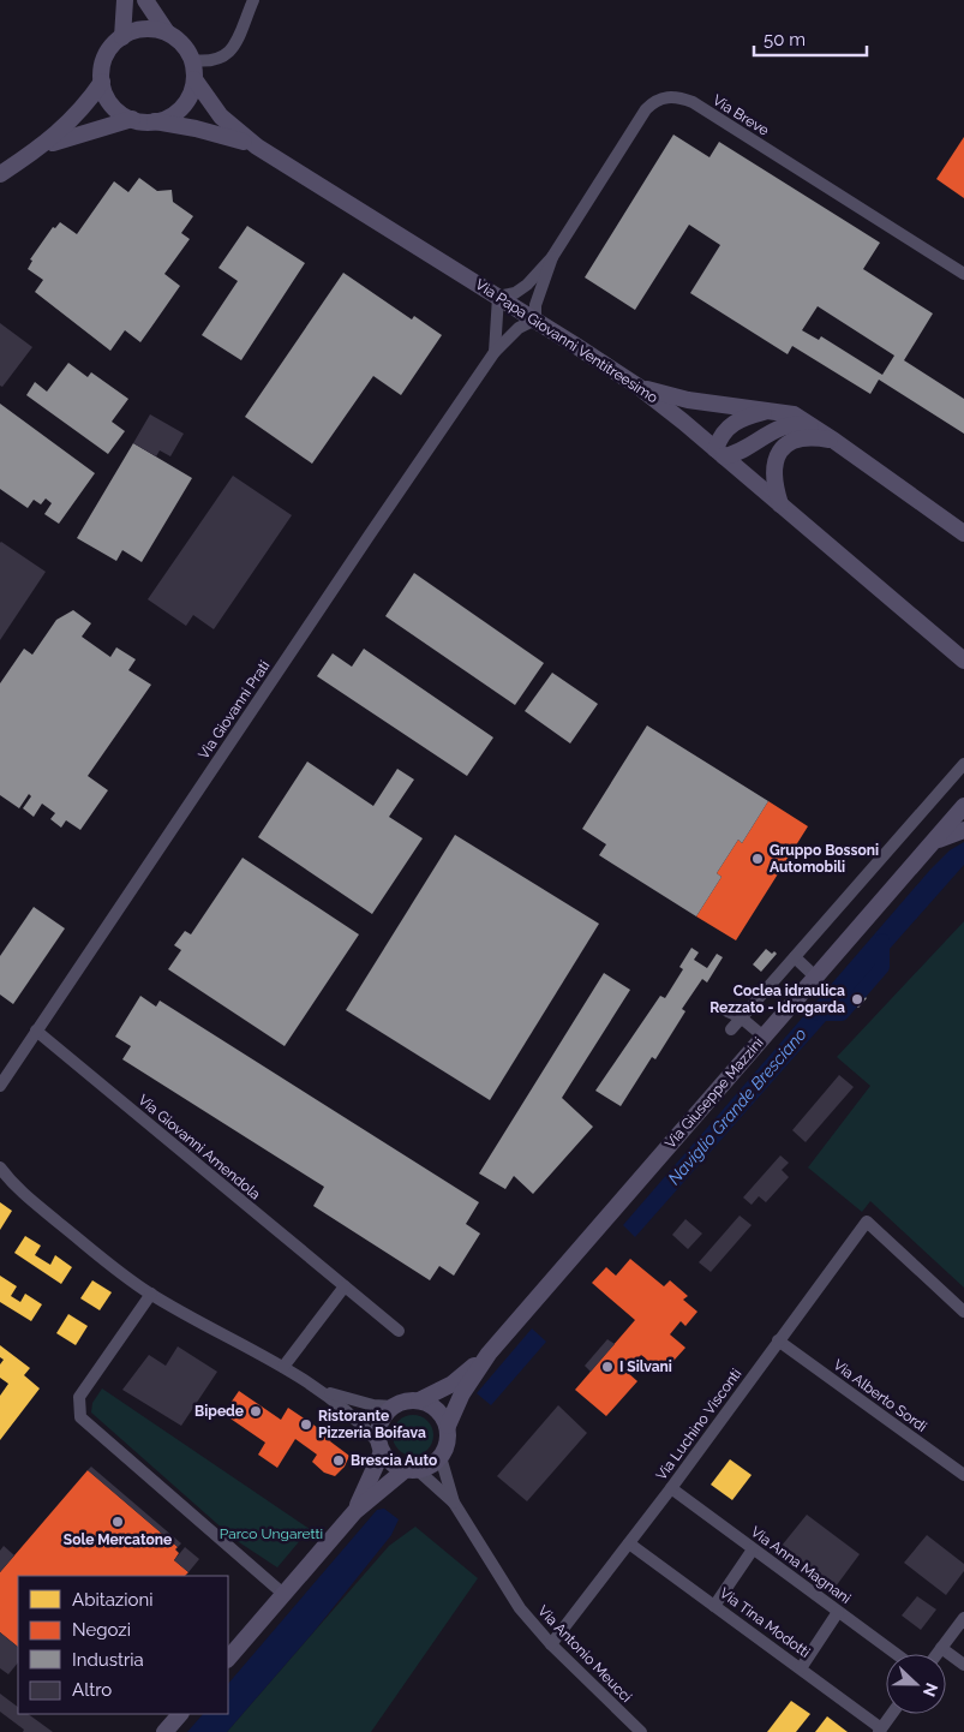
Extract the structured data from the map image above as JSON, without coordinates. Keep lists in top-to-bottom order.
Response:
{
  "streets": {
    "street": [
      "Via Breve",
      "Via Papa Giovanni Ventitreesimo",
      "Via Giovanni Prati",
      "Via Giuseppe Mazzini",
      "Via Giovanni Amendola",
      "Via Alberto Sordi",
      "Via Luchino Visconti",
      "Via Anna Magnani",
      "Via Tina Modotti",
      "Via Antonio Meucci"
    ]
  },
  "crossings": [
    ["Via Papa Giovanni Ventitreesimo", "Via Giovanni Prati"],
    ["Via Giovanni Prati", "Via Giovanni Amendola"],
    ["Via Giuseppe Mazzini", "Via Antonio Meucci"],
    ["Via Alberto Sordi", "Via Luchino Visconti"],
    ["Via Luchino Visconti", "Via Anna Magnani"],
    ["Via Luchino Visconti", "Via Tina Modotti"],
    ["Via Luchino Visconti", "Via Antonio Meucci"]
  ],
  "water": ["Naviglio Grande Bresciano"],
  "parks": ["Parco Ungaretti"],
  "places": [
    "Gruppo Bossoni Automobili",
    "Coclea idraulica Rezzato - Idrogarda",
    "I Silvani",
    "Bipede",
    "Ristorante Pizzeria Boifava",
    "Brescia Auto",
    "Sole Mercatone"
  ],
  "legend": [
    "Abitazioni",
    "Negozi",
    "Industria",
    "Altro"
  ],
  "scale_bar": "50 m",
  "north": "right"
}
